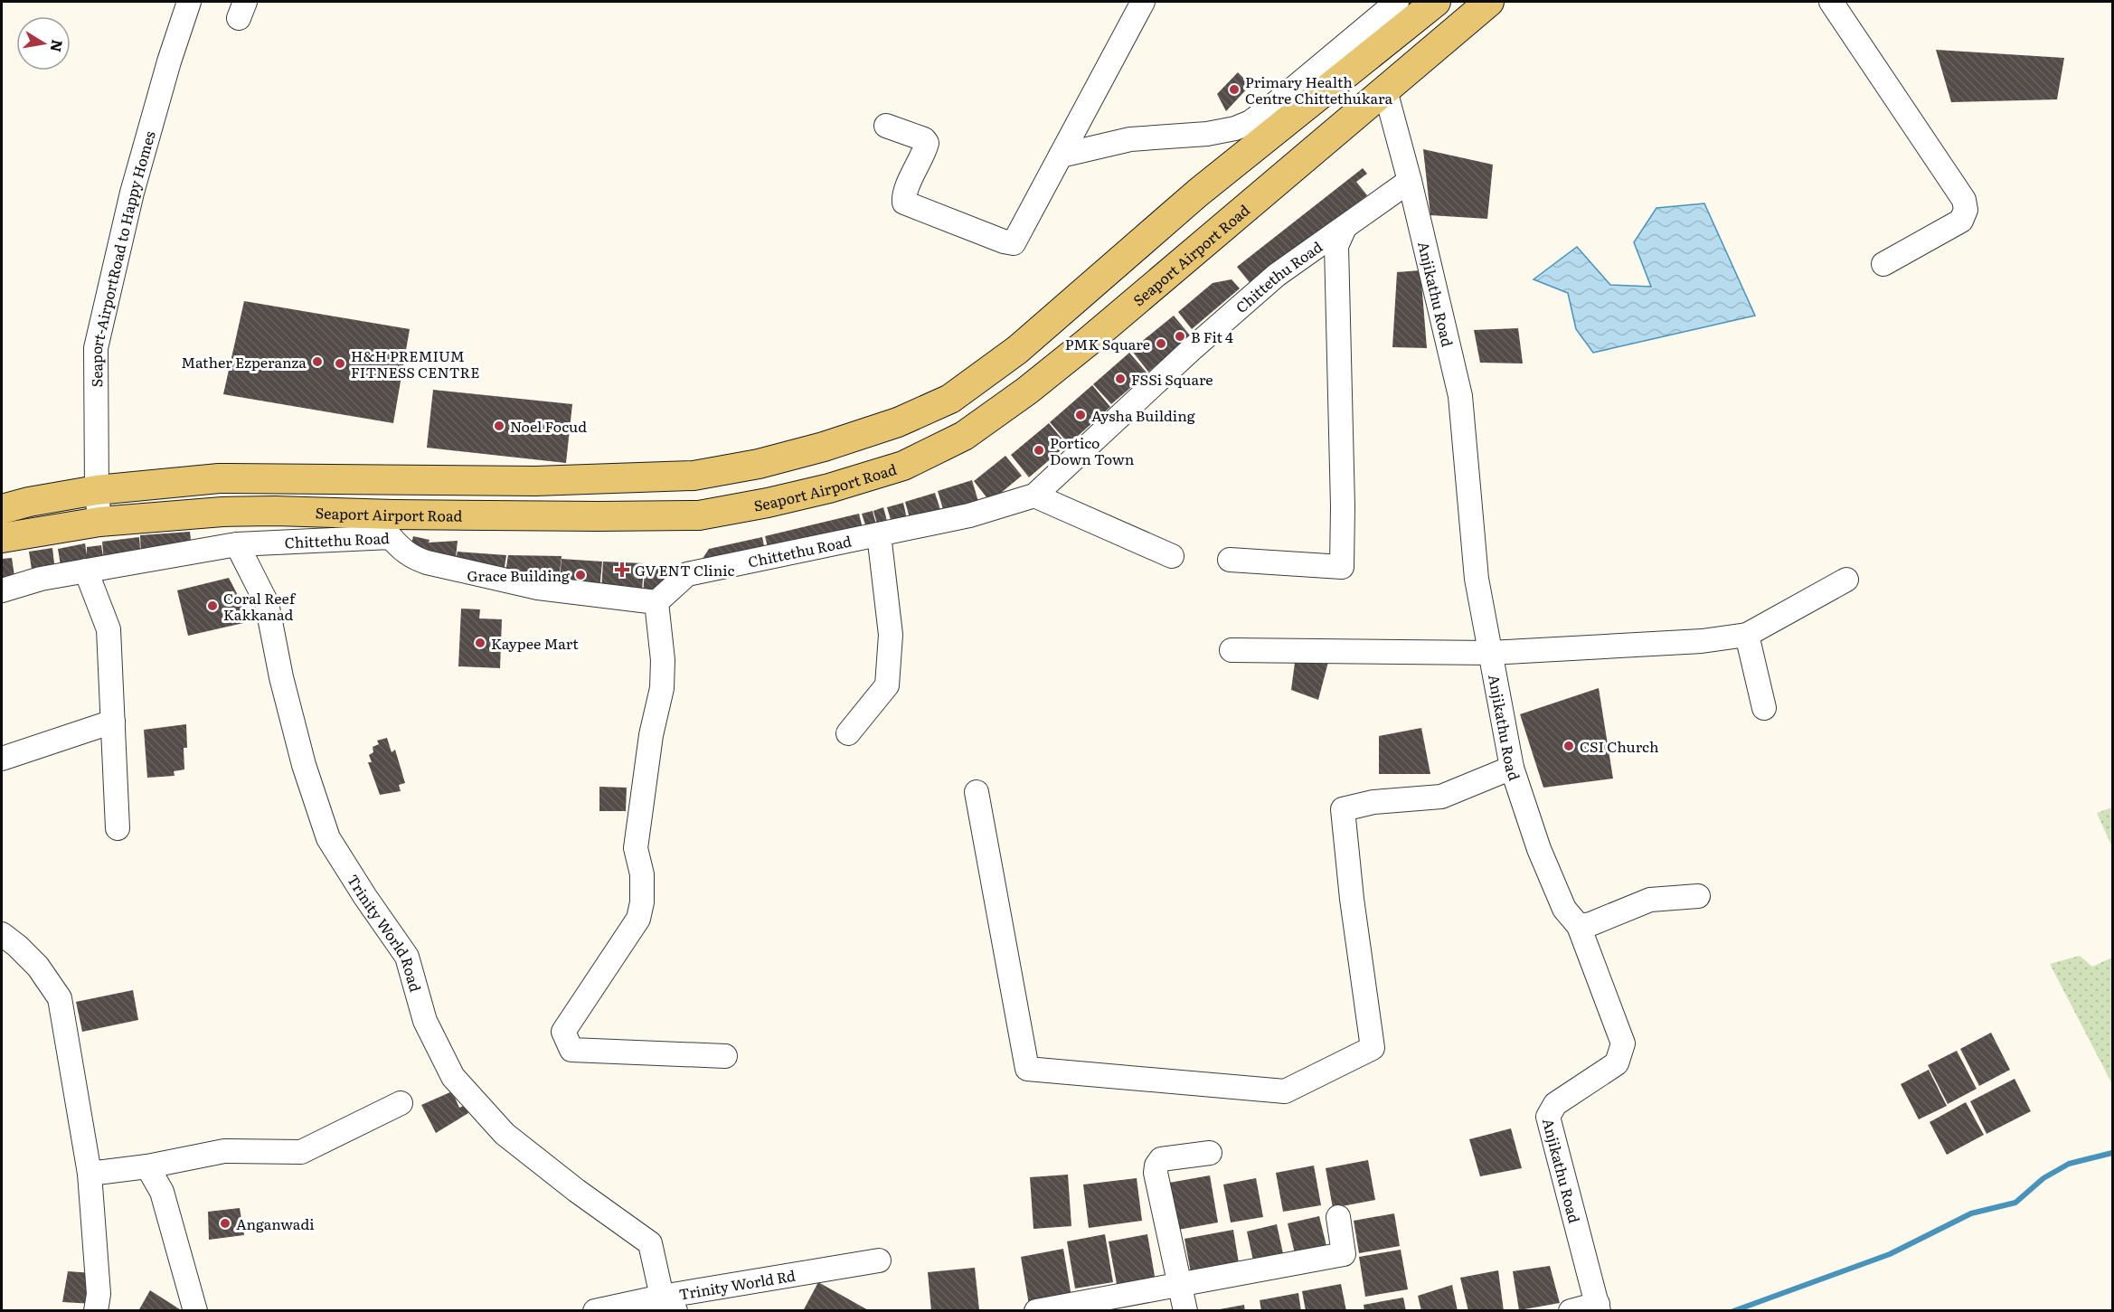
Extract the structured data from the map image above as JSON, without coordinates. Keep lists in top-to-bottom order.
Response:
{
  "streets": {
    "main road": ["Seaport Airport Road"],
    "street": [
      "Seaport-AirportRoad to Happy Homes",
      "Chittethu Road",
      "Anjikathu Road",
      "Trinity World Road",
      "Trinity World Rd"
    ]
  },
  "crossings": [
    ["Seaport Airport Road", "Seaport-AirportRoad to Happy Homes"],
    ["Seaport Airport Road", "Chittethu Road"],
    ["Seaport Airport Road", "Anjikathu Road"],
    ["Chittethu Road", "Anjikathu Road"],
    ["Chittethu Road", "Trinity World Road"],
    ["Trinity World Road", "Trinity World Rd"]
  ],
  "places": {
    "other": [
      "Primary Health Centre Chittethukara",
      "B Fit 4",
      "PMK Square",
      "Mather Ezperanza",
      "H&H PREMIUM FITNESS CENTRE",
      "FSSi Square",
      "Aysha Building",
      "Noel Focud",
      "Portico Down Town",
      "Grace Building",
      "Coral Reef Kakkanad",
      "Kaypee Mart",
      "CSI Church",
      "Anganwadi"
    ],
    "health": ["GV ENT Clinic"]
  },
  "north": "right"
}
